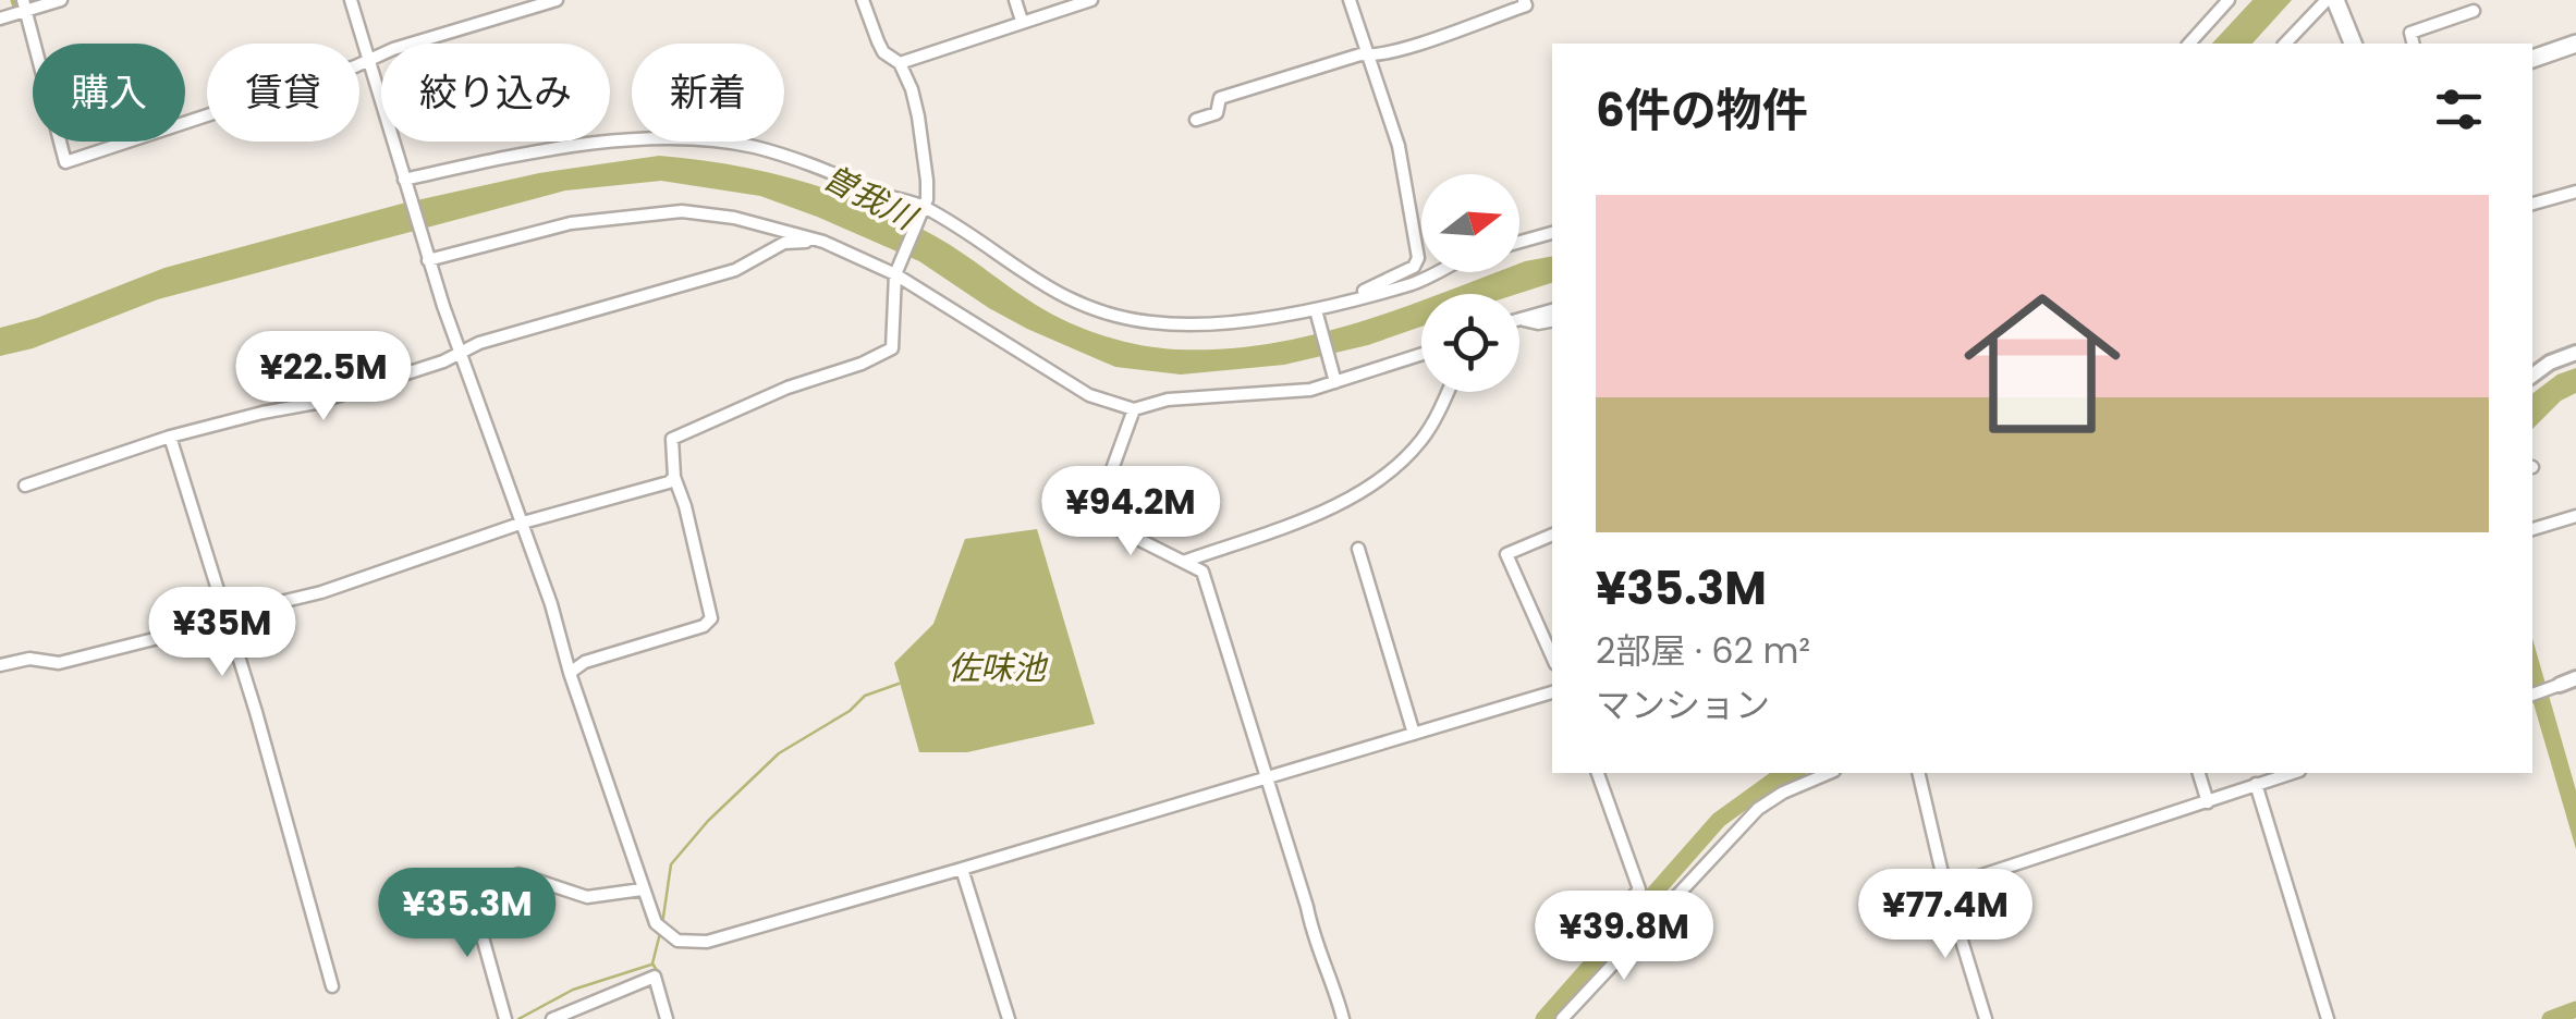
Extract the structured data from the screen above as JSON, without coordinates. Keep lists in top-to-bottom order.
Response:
{
  "water": ["曽我川", "佐味池"],
  "north": "right",
  "page": {
    "chip": [
      "購入",
      "賃貸",
      "絞り込み",
      "新着"
    ],
    "heading": "6件の物件",
    "list": [
      {
        "name": "¥35.3M",
        "note": "2部屋 · 62 m² · マンション"
      }
    ],
    "price": [
      "¥22.5M",
      "¥94.2M",
      "¥35M",
      "¥35.3M",
      "¥77.4M",
      "¥39.8M"
    ]
  }
}
